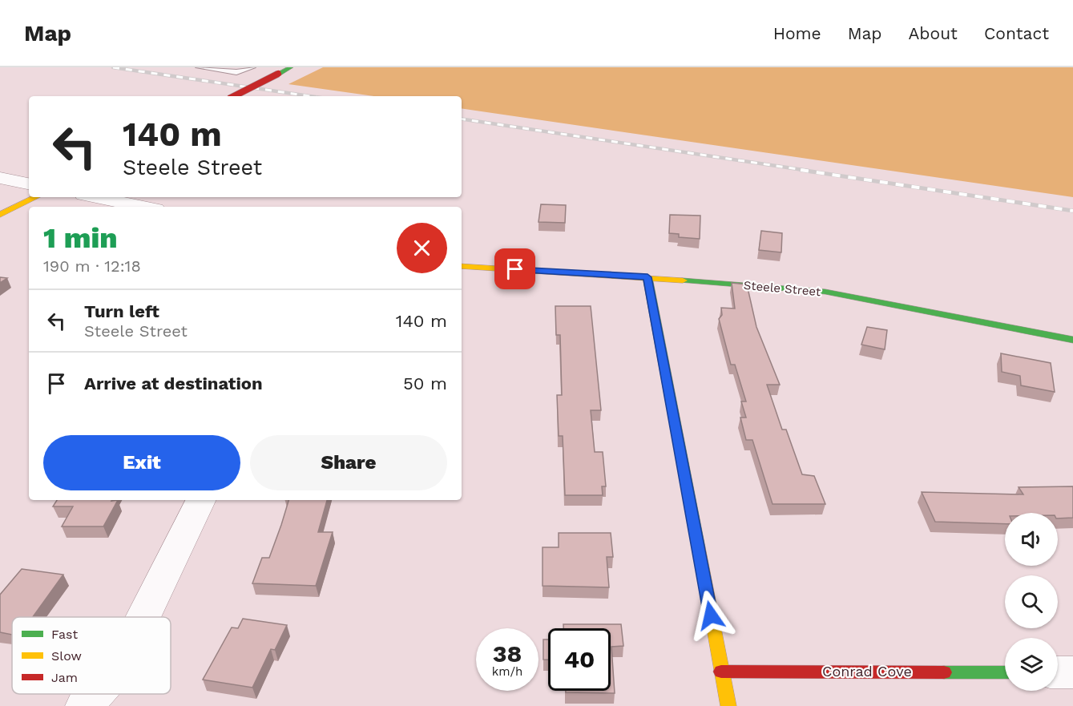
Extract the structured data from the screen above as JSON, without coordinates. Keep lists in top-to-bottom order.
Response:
{
  "streets": {
    "street": ["Steele Street", "Conrad Cove"]
  },
  "legend": ["Fast", "Slow", "Jam"],
  "page": {
    "header": "Map",
    "nav": [
      "Home",
      "Map",
      "About",
      "Contact"
    ],
    "turn": ["140 m", "Steele Street"],
    "heading": ["1 min", "190 m · 12:18"],
    "list": [
      {
        "name": "Turn left",
        "note": "Steele Street",
        "value": "140 m"
      },
      {
        "name": "Arrive at destination",
        "value": "50 m"
      }
    ],
    "buttons": ["Exit", "Share"],
    "speed": "38 km/h",
    "limit": "40"
  }
}
